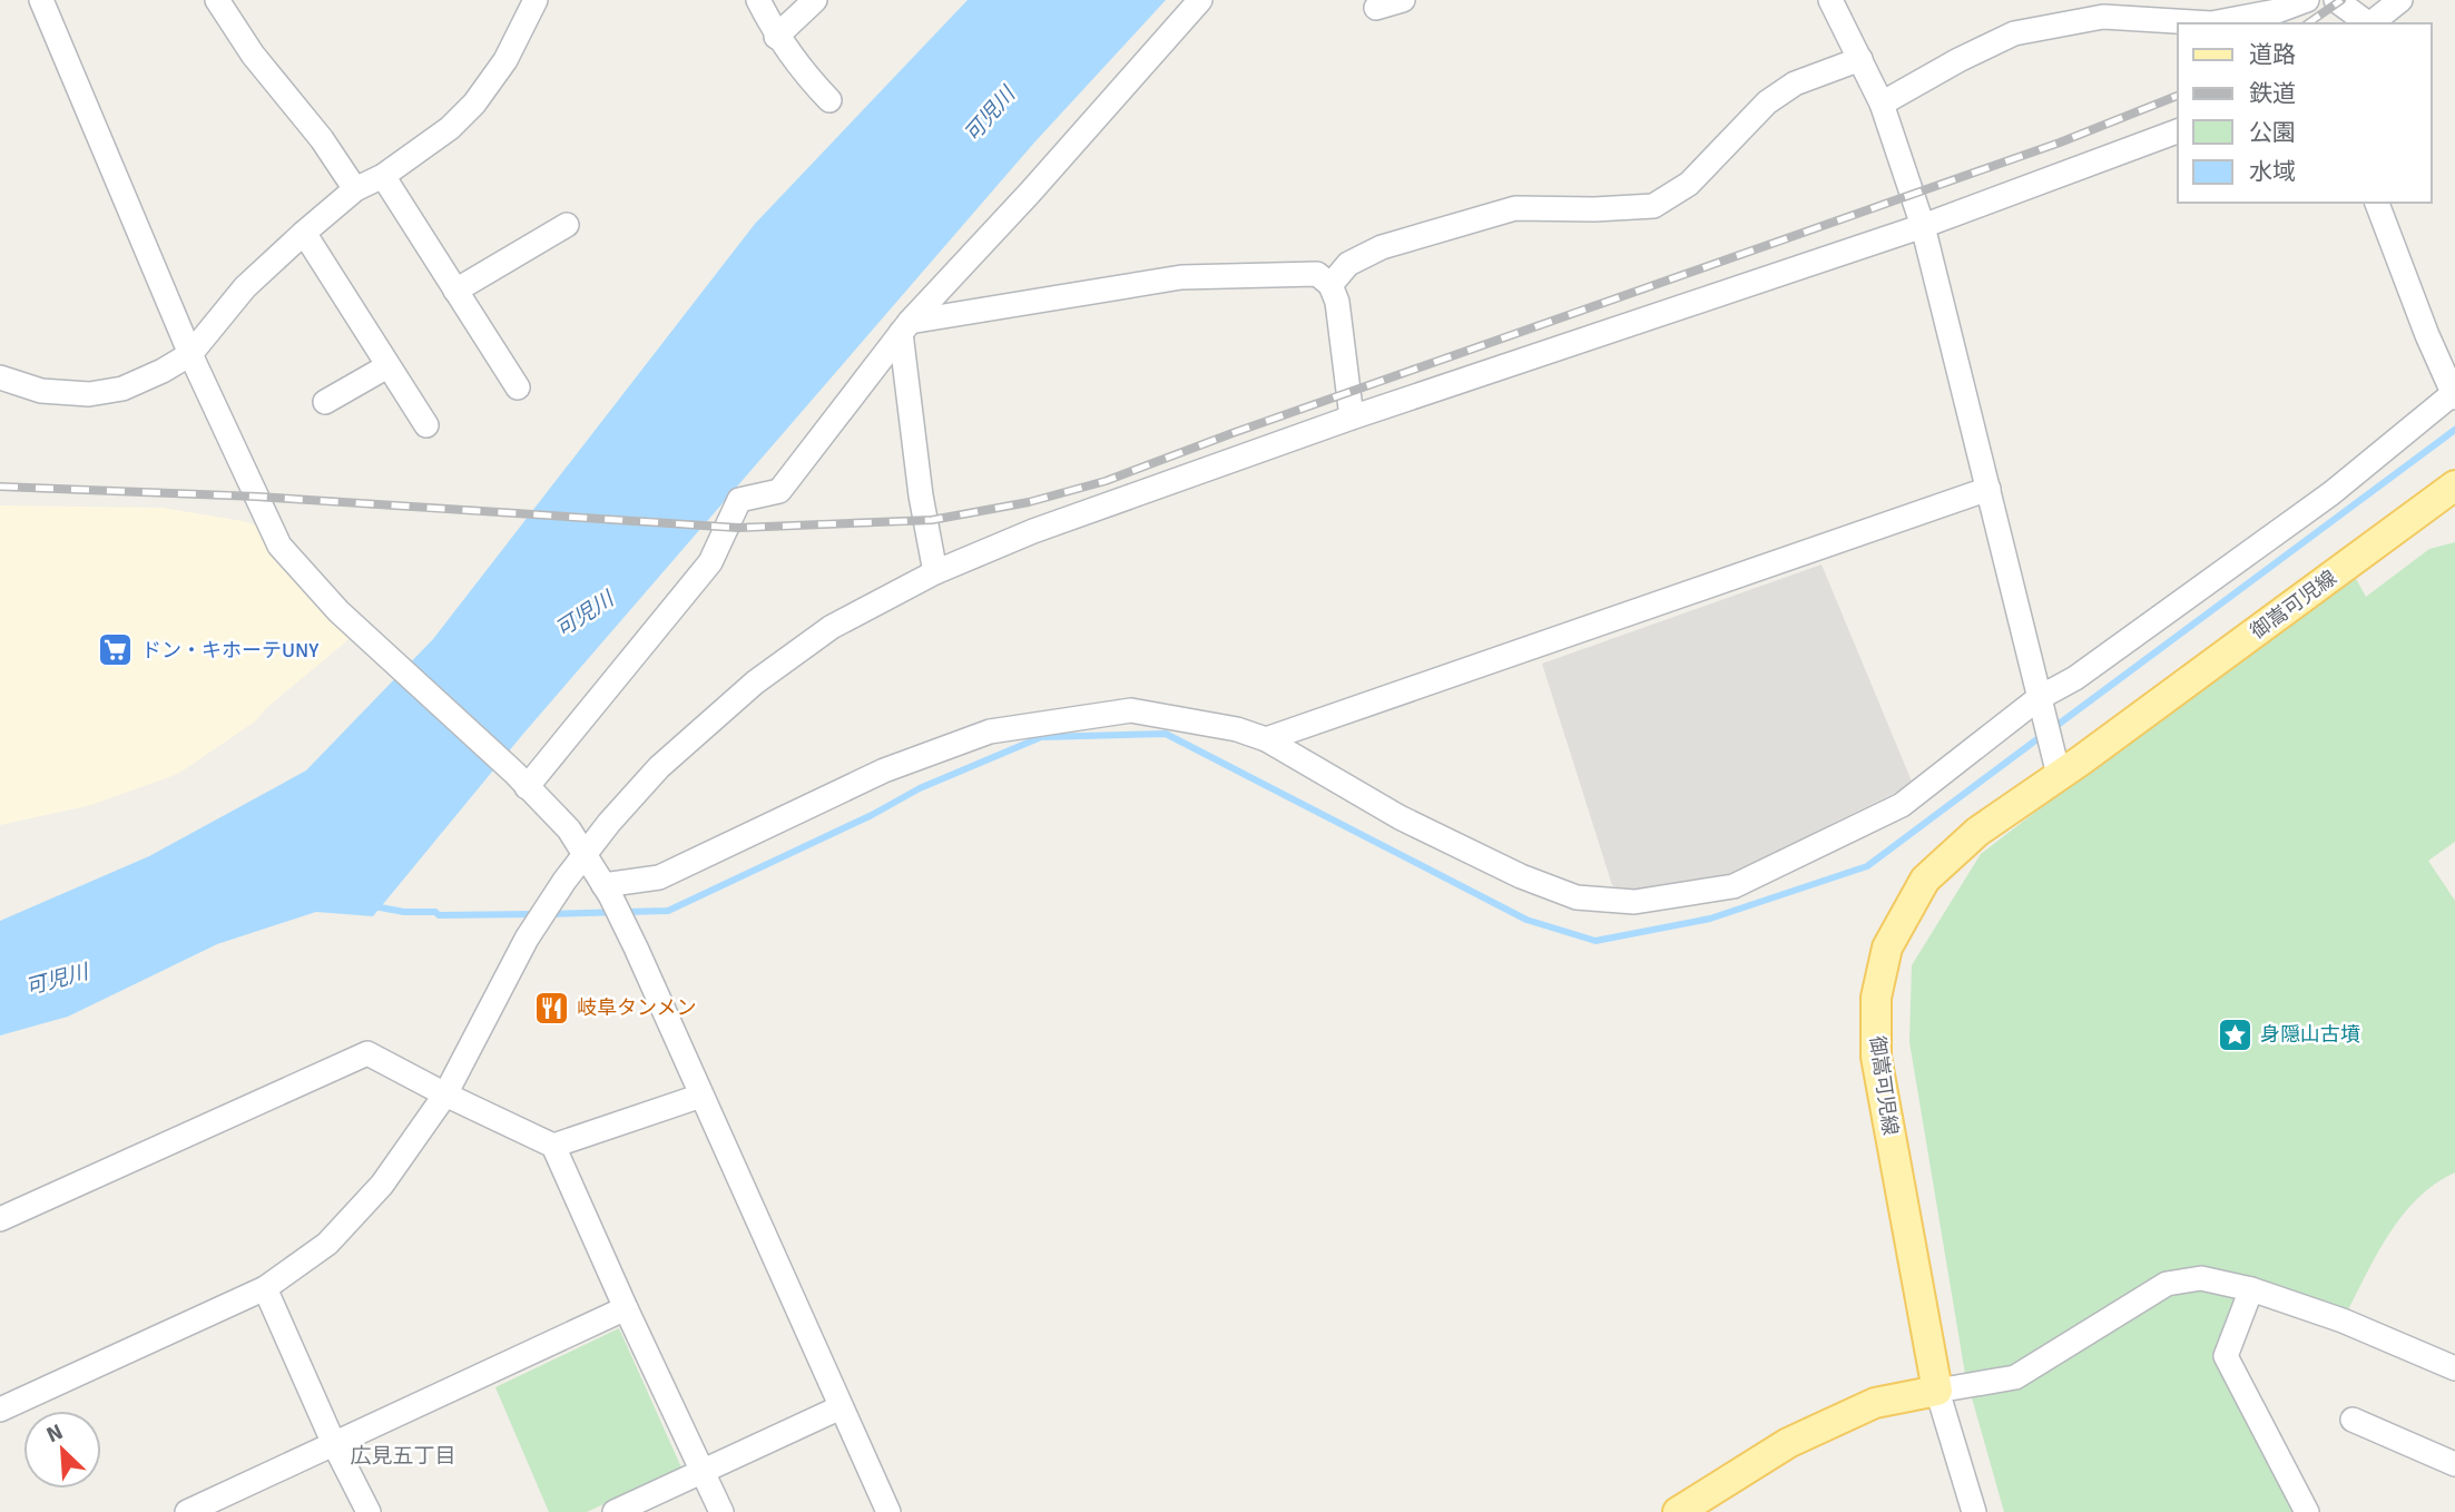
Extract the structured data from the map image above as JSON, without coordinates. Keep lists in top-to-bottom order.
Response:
{
  "streets": {
    "main road": ["御嵩可児線"]
  },
  "districts": ["広見五丁目"],
  "water": ["可児川"],
  "places": {
    "supermarket": ["ドン・キホーテUNY"],
    "restaurant": ["岐阜タンメン"],
    "place": ["身隠山古墳"]
  },
  "legend": [
    "道路",
    "鉄道",
    "公園",
    "水域"
  ],
  "north": "top left"
}
